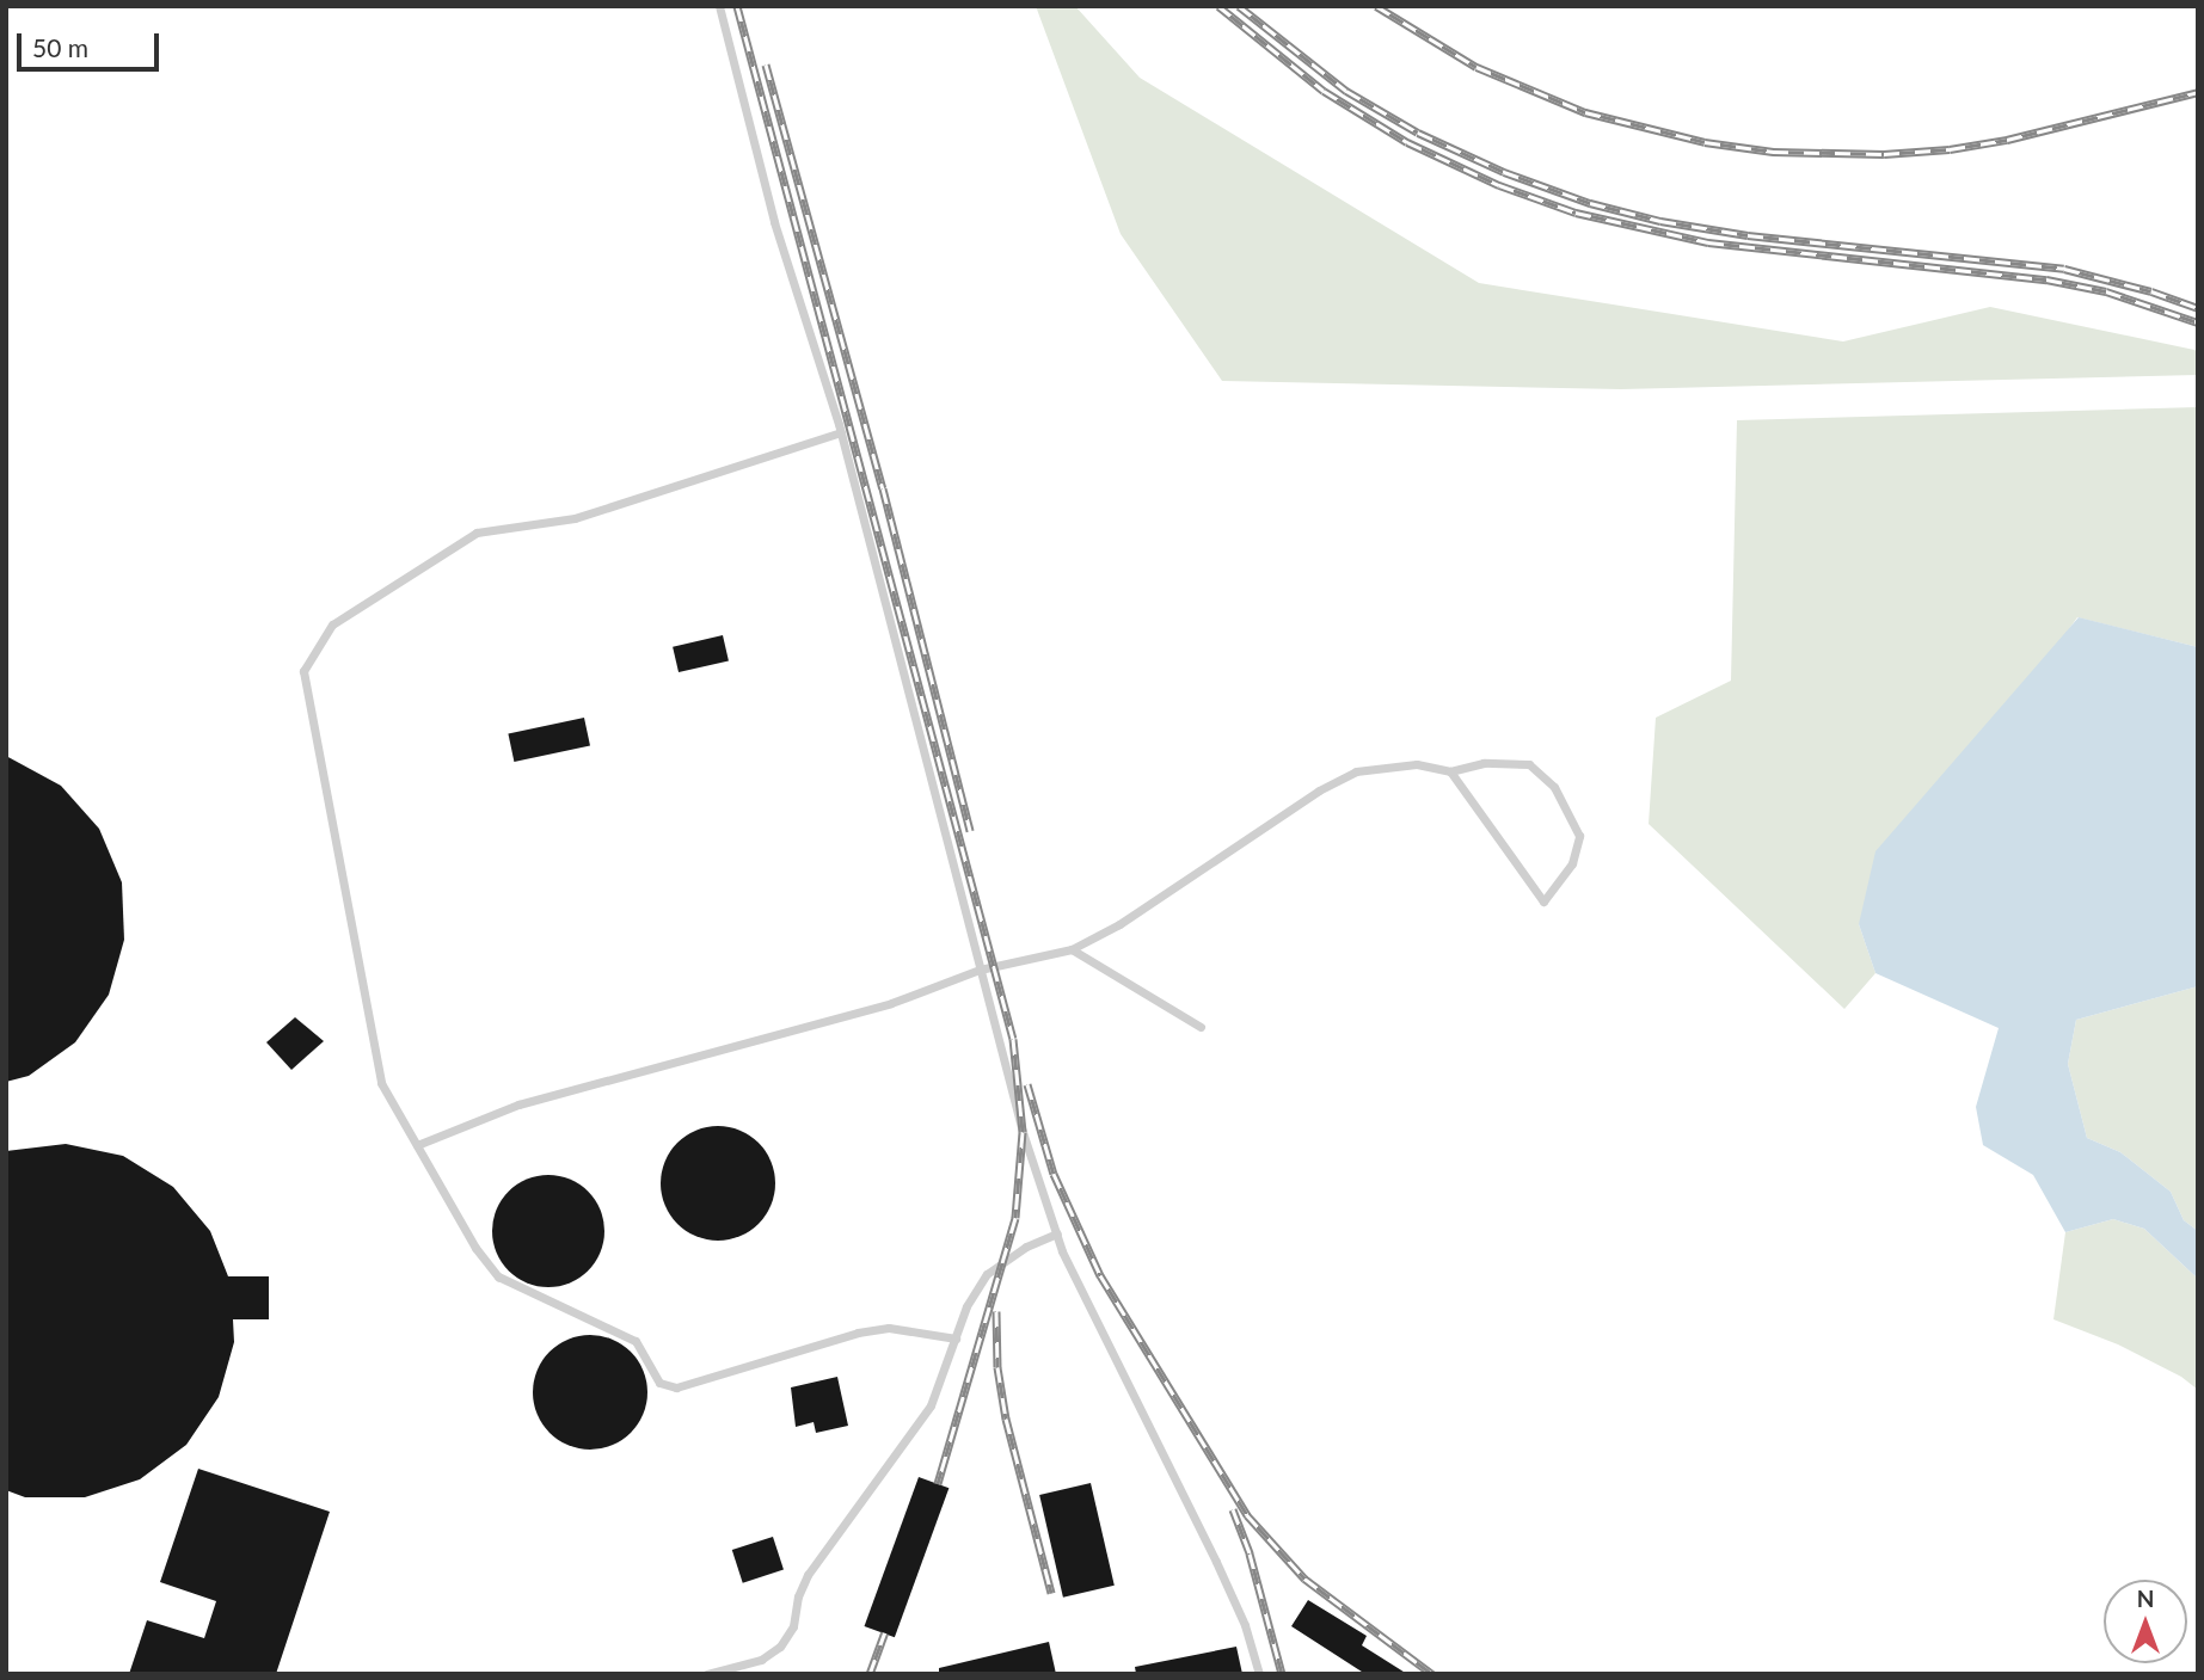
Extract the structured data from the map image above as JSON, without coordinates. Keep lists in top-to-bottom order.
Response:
{
  "scale_bar": "50 m",
  "north": "top"
}
